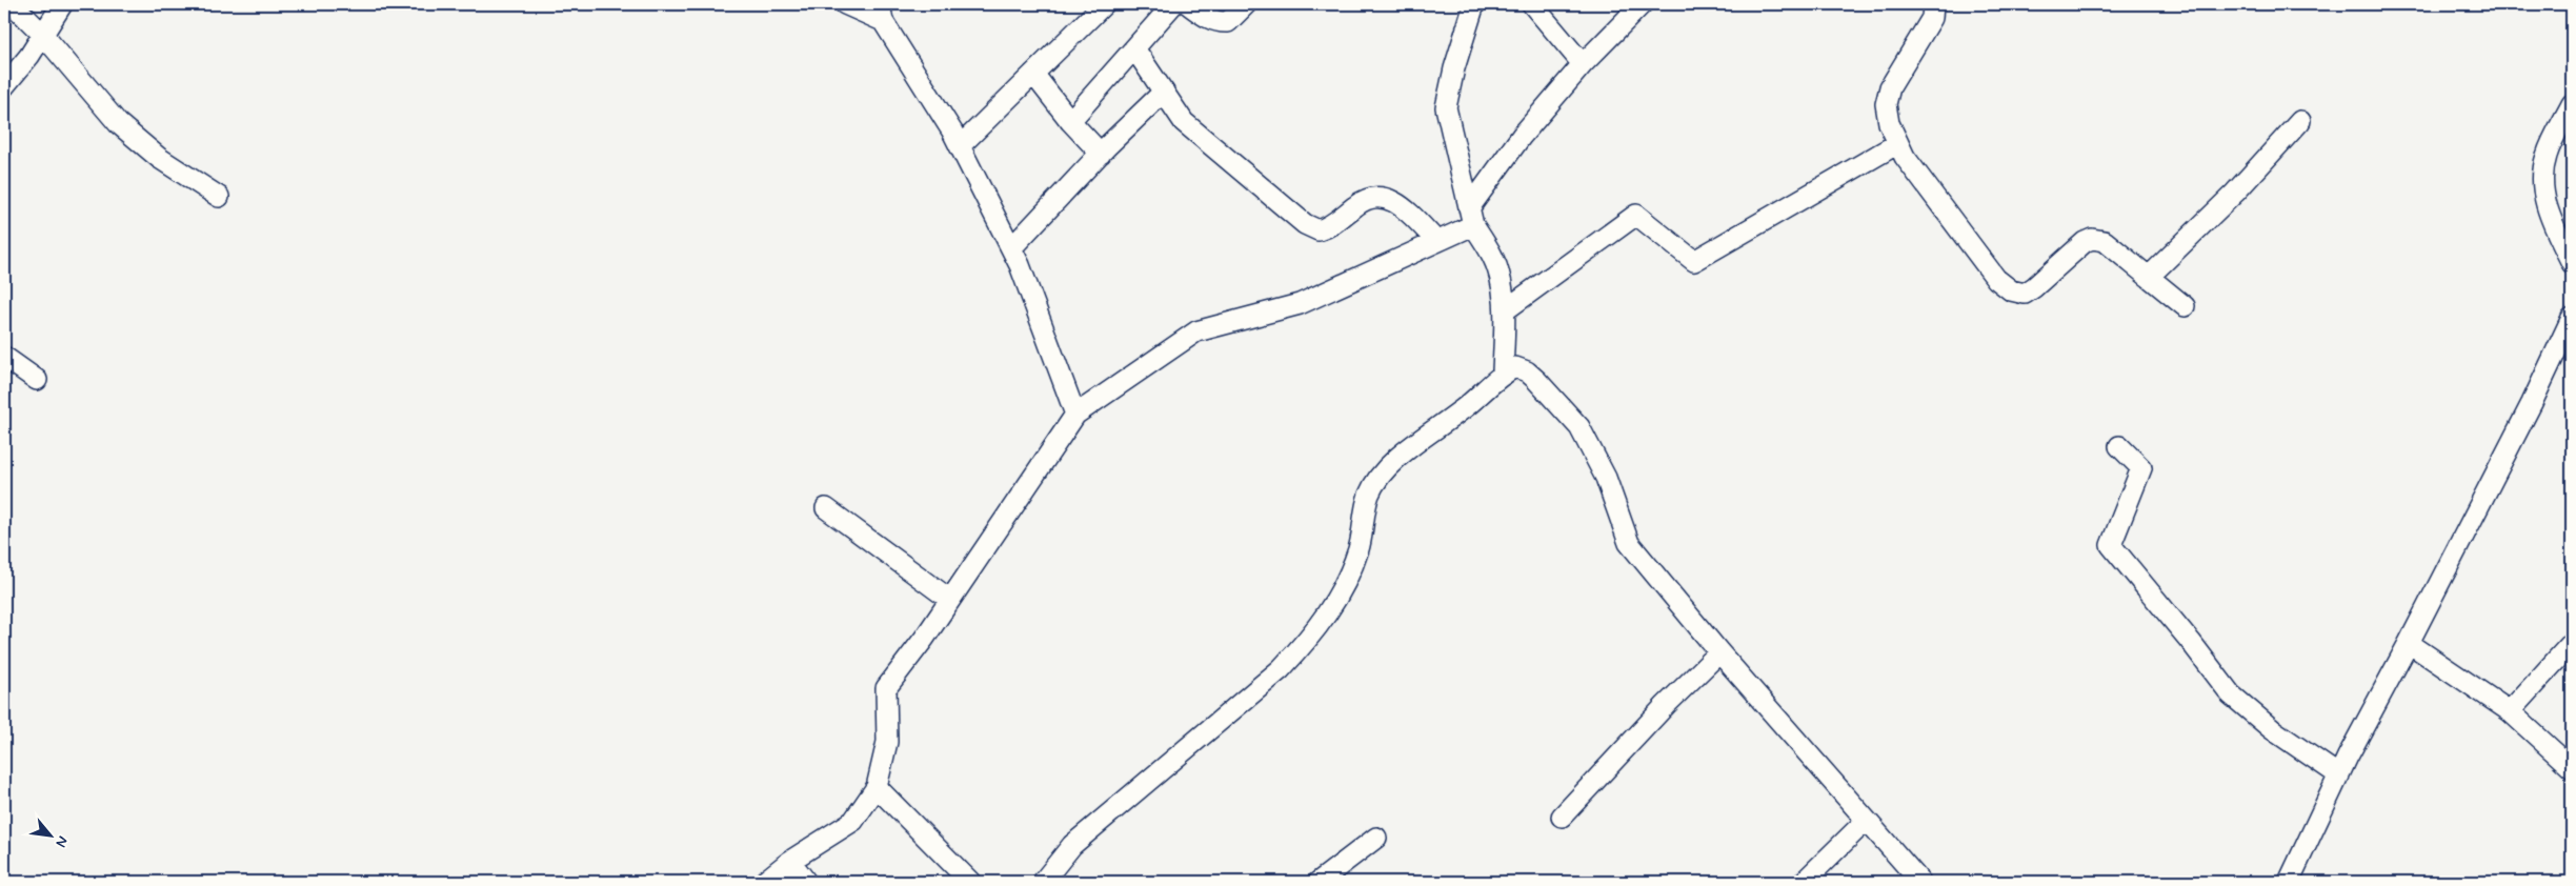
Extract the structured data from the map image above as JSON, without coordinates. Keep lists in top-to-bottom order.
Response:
{
  "north": "bottom right"
}
